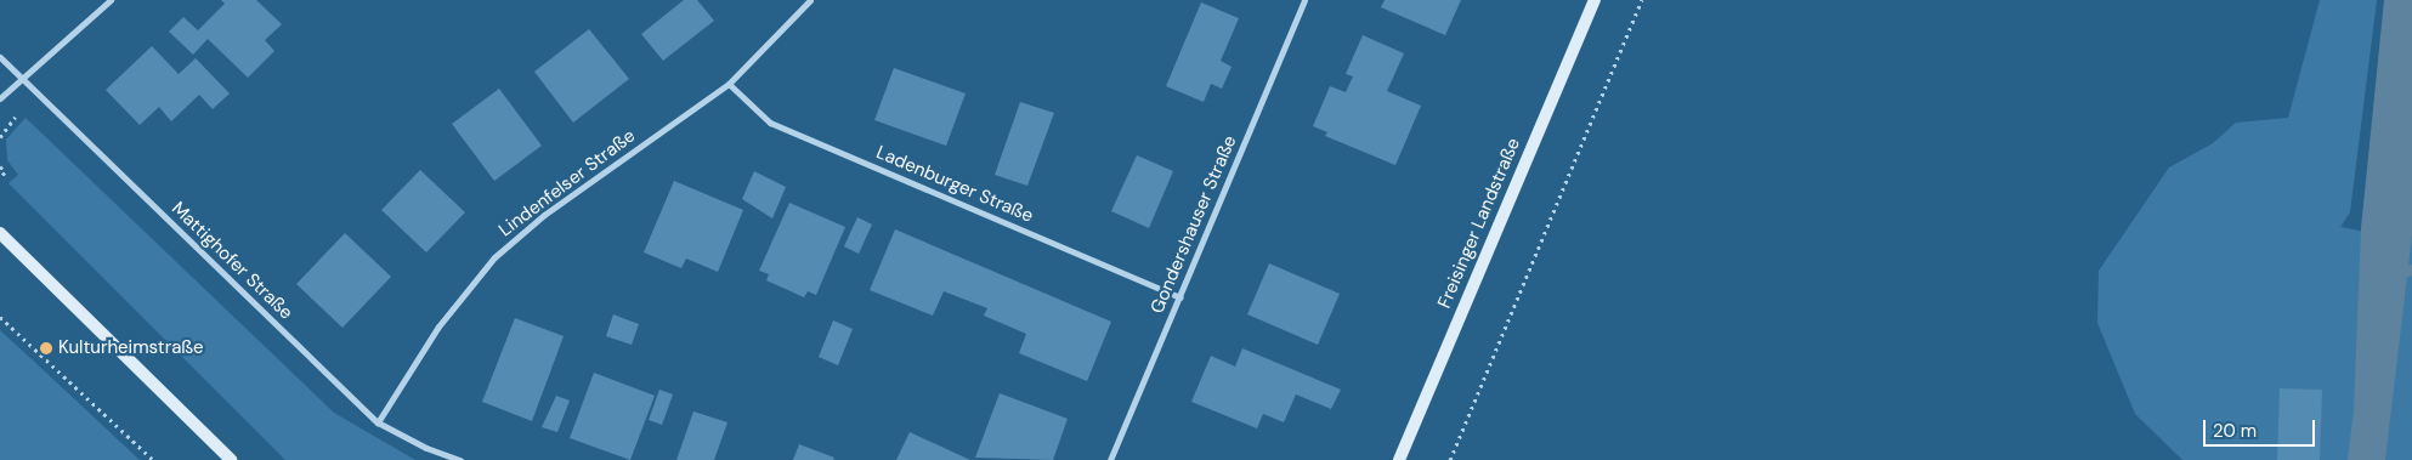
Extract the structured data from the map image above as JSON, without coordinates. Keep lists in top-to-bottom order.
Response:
{
  "streets": {
    "main road": ["Freisinger Landstraße"],
    "street": [
      "Lindenfelser Straße",
      "Ladenburger Straße",
      "Gondershauser Straße",
      "Mattighofer Straße"
    ]
  },
  "crossings": [
    ["Lindenfelser Straße", "Ladenburger Straße"],
    ["Lindenfelser Straße", "Mattighofer Straße"],
    ["Ladenburger Straße", "Gondershauser Straße"]
  ],
  "places": ["Kulturheimstraße"],
  "scale_bar": "20 m"
}
